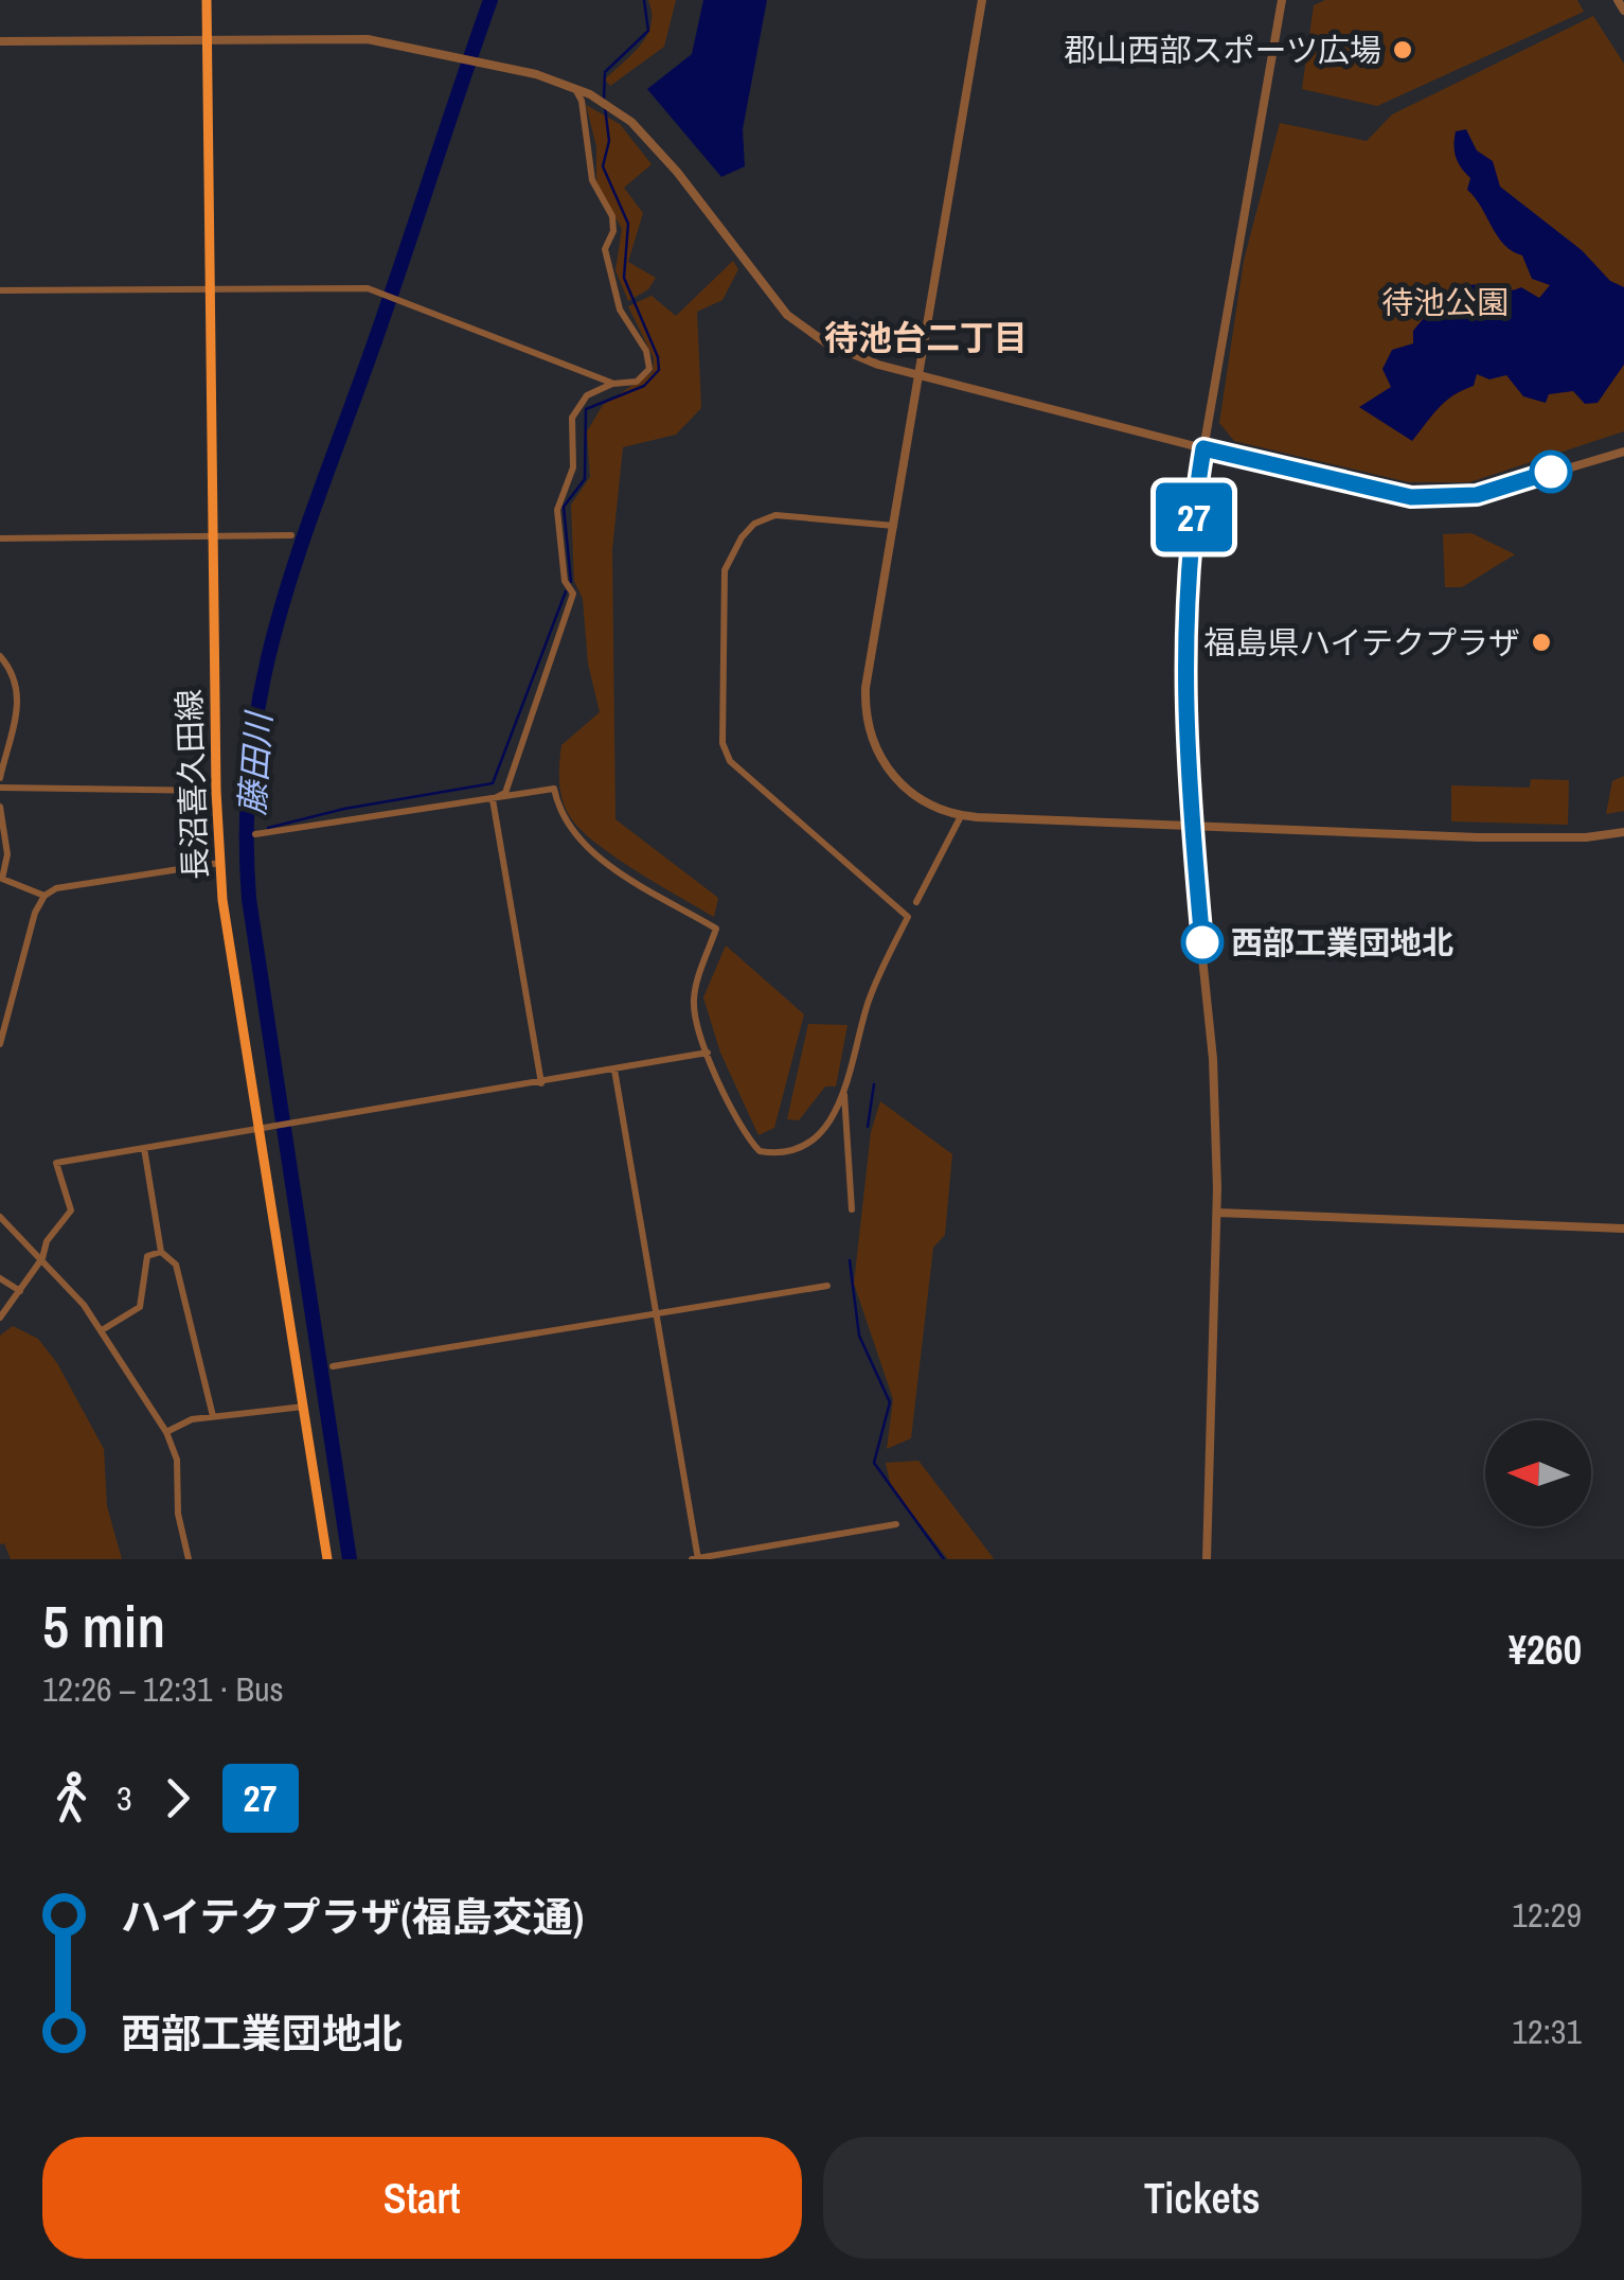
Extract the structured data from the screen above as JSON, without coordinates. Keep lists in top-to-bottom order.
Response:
{
  "streets": {
    "main road": ["長沼喜久田線"]
  },
  "districts": ["待池台二丁目"],
  "water": ["藤田川"],
  "parks": ["待池公園"],
  "places": ["郡山西部スポーツ広場", "福島県ハイテクプラザ", "西部工業団地北"],
  "lines": ["bus line 27"],
  "north": "left",
  "page": {
    "on_map": "27",
    "heading": ["5 min", "12:26 – 12:31 · Bus", "¥260"],
    "legs": ["3", "27"],
    "list": [
      {
        "name": "ハイテクプラザ(福島交通)",
        "value": "12:29"
      },
      {
        "name": "西部工業団地北",
        "value": "12:31"
      }
    ],
    "buttons": ["Start", "Tickets"]
  }
}
